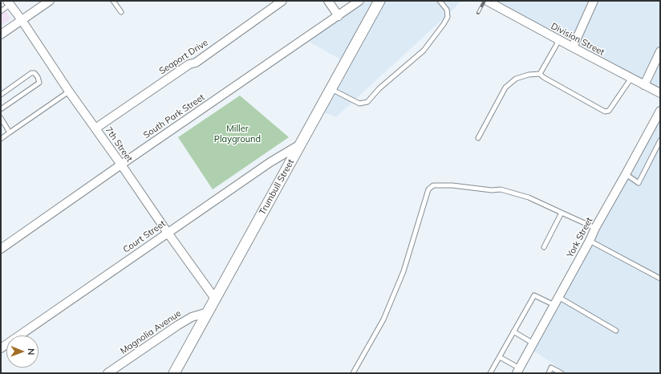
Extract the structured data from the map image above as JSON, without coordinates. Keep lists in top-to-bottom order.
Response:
{
  "streets": {
    "street": [
      "Division Street",
      "Seaport Drive",
      "South Park Street",
      "7th Street",
      "Trumbull Street",
      "Court Street",
      "York Street",
      "Magnolia Avenue"
    ]
  },
  "crossings": [
    ["Seaport Drive", "7th Street"],
    ["South Park Street", "7th Street"],
    ["7th Street", "Trumbull Street"],
    ["7th Street", "Court Street"],
    ["Trumbull Street", "Court Street"],
    ["Trumbull Street", "Magnolia Avenue"]
  ],
  "parks": ["Miller Playground"],
  "north": "right"
}
